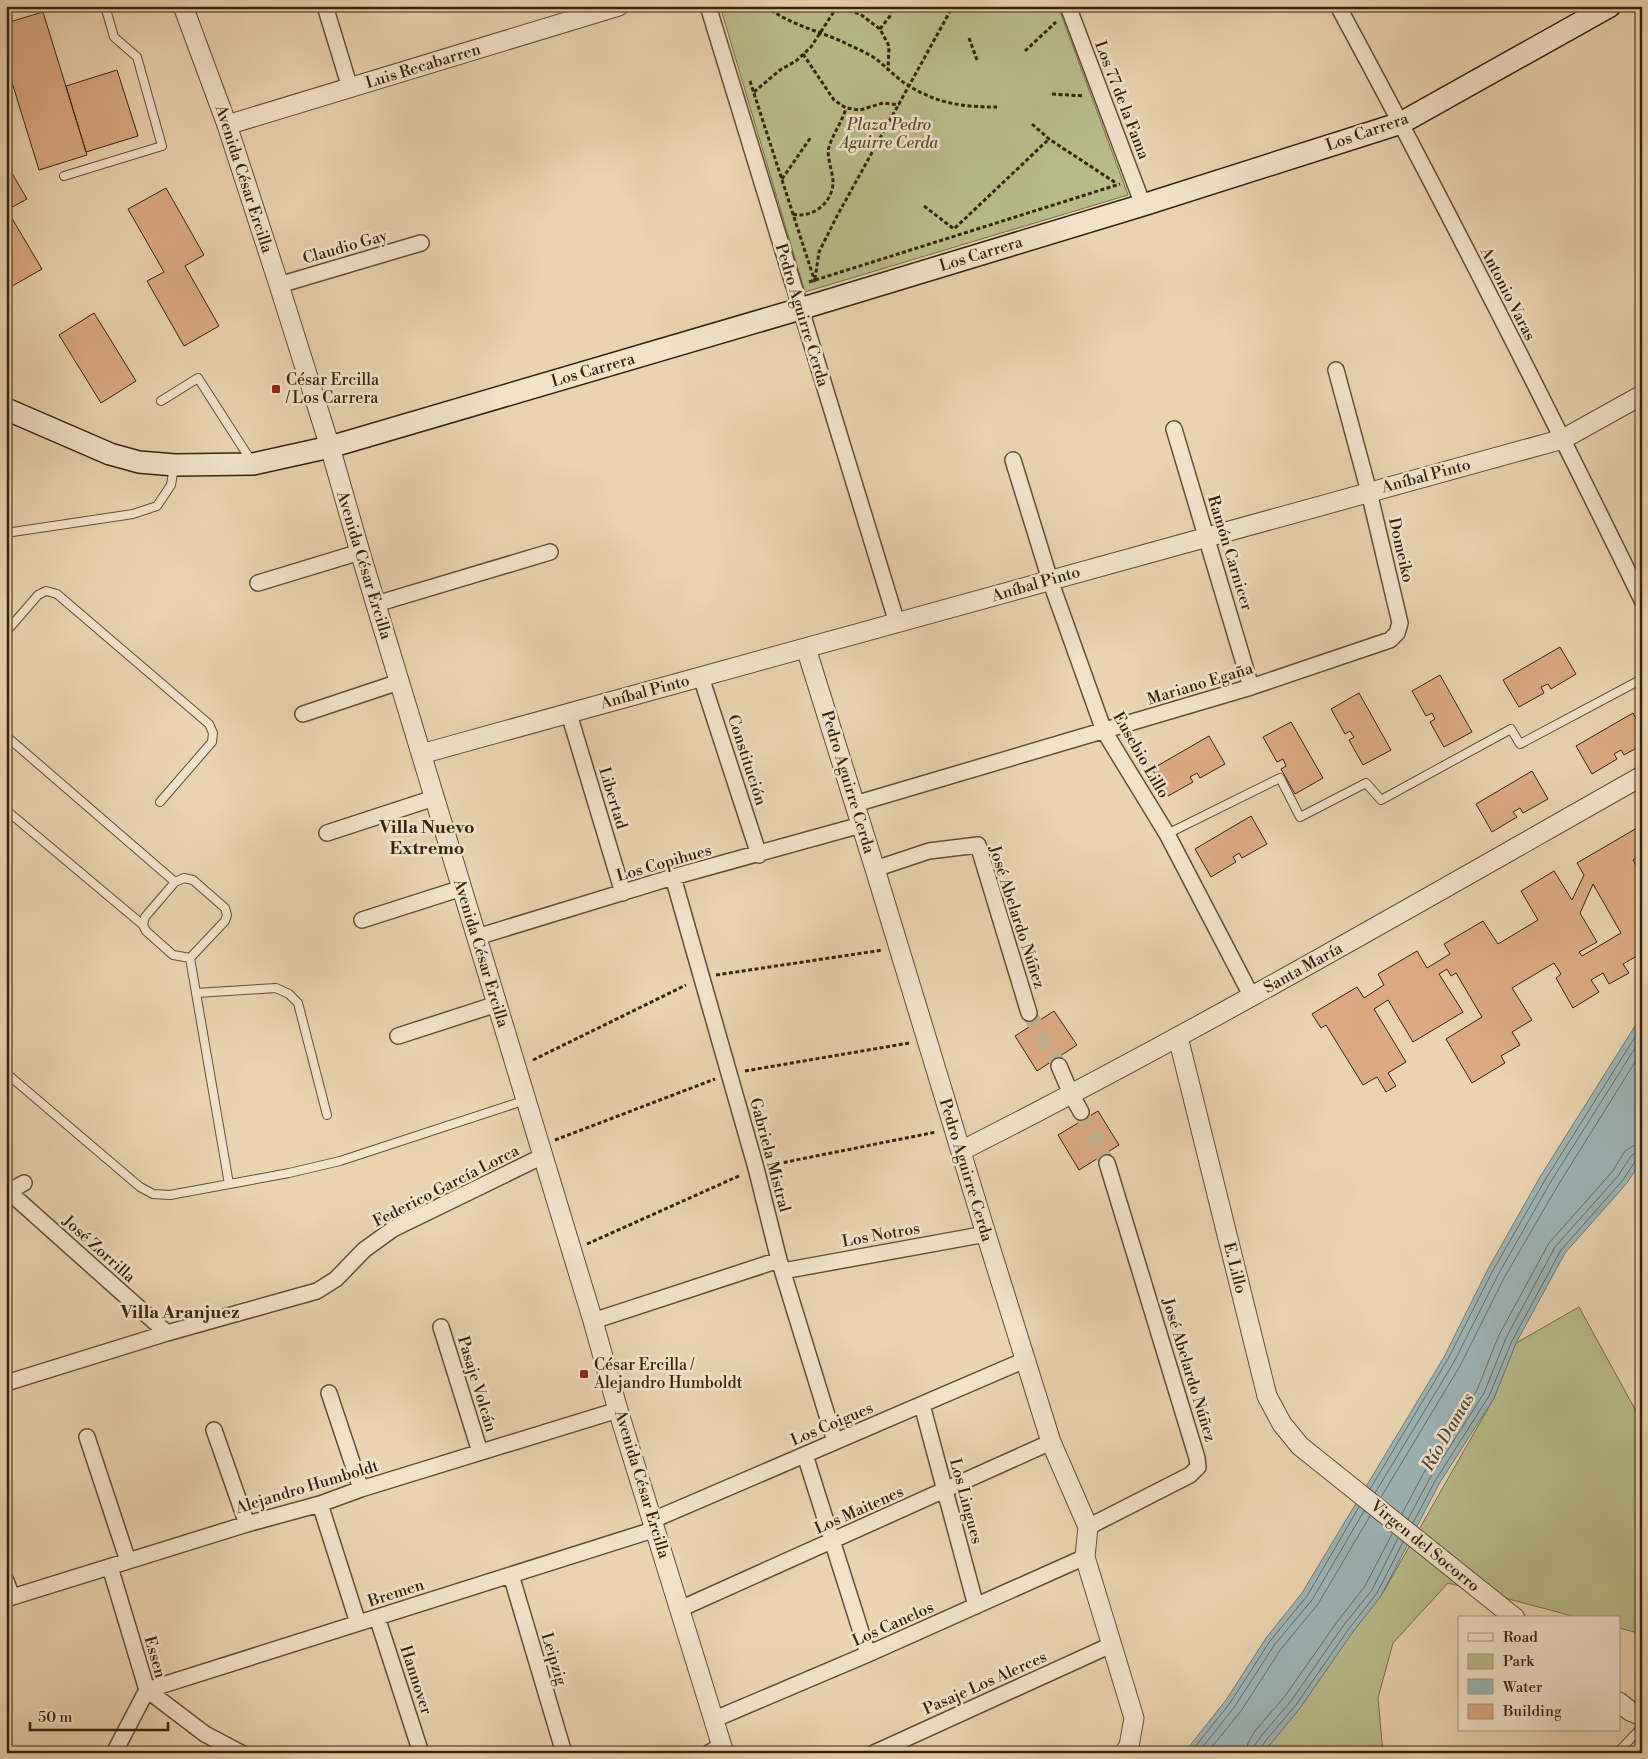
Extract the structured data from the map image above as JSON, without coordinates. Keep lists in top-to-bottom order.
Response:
{
  "streets": {
    "main road": ["Los Carrera"],
    "street": [
      "Luis Recabarren",
      "Los 77 de la Fama",
      "Avenida César Ercilla",
      "Claudio Gay",
      "Antonio Varas",
      "Pedro Aguirre Cerda",
      "Aníbal Pinto",
      "Domeiko",
      "Ramón Carnicer",
      "Mariano Egaña",
      "Eusebio Lillo",
      "Constitución",
      "Libertad",
      "Los Copihues",
      "José Abelardo Núñez",
      "Santa María",
      "Gabriela Mistral",
      "Federico García Lorca",
      "Los Notros",
      "José Zorrilla",
      "E. Lillo",
      "Pasaje Volcán",
      "Los Coigues",
      "Alejandro Humboldt",
      "Los Lingues",
      "Los Maitenes",
      "Virgen del Socorro",
      "Bremen",
      "Los Canelos",
      "Essen",
      "Leipzig",
      "Hannover",
      "Pasaje Los Alerces"
    ]
  },
  "crossings": [
    ["Luis Recabarren", "Avenida César Ercilla"],
    ["Los 77 de la Fama", "Los Carrera"],
    ["Los Carrera", "Avenida César Ercilla"],
    ["Los Carrera", "Antonio Varas"],
    ["Los Carrera", "Pedro Aguirre Cerda"],
    ["Avenida César Ercilla", "Claudio Gay"],
    ["Avenida César Ercilla", "Aníbal Pinto"],
    ["Avenida César Ercilla", "Los Copihues"],
    ["Avenida César Ercilla", "Federico García Lorca"],
    ["Avenida César Ercilla", "Los Notros"],
    ["Avenida César Ercilla", "Los Coigues"],
    ["Avenida César Ercilla", "Alejandro Humboldt"],
    ["Avenida César Ercilla", "Los Maitenes"],
    ["Avenida César Ercilla", "Bremen"],
    ["Avenida César Ercilla", "Los Canelos"],
    ["Antonio Varas", "Aníbal Pinto"],
    ["Pedro Aguirre Cerda", "Aníbal Pinto"],
    ["Pedro Aguirre Cerda", "Mariano Egaña"],
    ["Pedro Aguirre Cerda", "Los Copihues"],
    ["Pedro Aguirre Cerda", "José Abelardo Núñez"],
    ["Pedro Aguirre Cerda", "Santa María"],
    ["Pedro Aguirre Cerda", "Los Notros"],
    ["Pedro Aguirre Cerda", "Los Coigues"],
    ["Pedro Aguirre Cerda", "Los Maitenes"],
    ["Pedro Aguirre Cerda", "Los Canelos"],
    ["Pedro Aguirre Cerda", "Pasaje Los Alerces"],
    ["Aníbal Pinto", "Domeiko"],
    ["Aníbal Pinto", "Ramón Carnicer"],
    ["Aníbal Pinto", "Eusebio Lillo"],
    ["Aníbal Pinto", "Constitución"],
    ["Aníbal Pinto", "Libertad"],
    ["Domeiko", "Mariano Egaña"],
    ["Ramón Carnicer", "Mariano Egaña"],
    ["Mariano Egaña", "Eusebio Lillo"],
    ["Eusebio Lillo", "Santa María"],
    ["Constitución", "Los Copihues"],
    ["Libertad", "Los Copihues"],
    ["Los Copihues", "Gabriela Mistral"],
    ["Santa María", "E. Lillo"],
    ["Gabriela Mistral", "Los Notros"],
    ["Gabriela Mistral", "Los Coigues"],
    ["Federico García Lorca", "José Zorrilla"],
    ["E. Lillo", "Virgen del Socorro"],
    ["Pasaje Volcán", "Alejandro Humboldt"],
    ["Los Coigues", "Los Lingues"],
    ["Los Coigues", "Bremen"],
    ["Alejandro Humboldt", "Essen"],
    ["Los Lingues", "Los Maitenes"],
    ["Los Lingues", "Los Canelos"],
    ["Bremen", "Essen"],
    ["Bremen", "Leipzig"],
    ["Bremen", "Hannover"]
  ],
  "districts": ["Villa Nuevo Extremo", "Villa Aranjuez"],
  "water": ["Río Damas"],
  "parks": ["Plaza Pedro Aguirre Cerda"],
  "places": {
    "transit": ["César Ercilla / Los Carrera", "César Ercilla / Alejandro Humboldt"]
  },
  "legend": [
    "Road",
    "Park",
    "Water",
    "Building"
  ],
  "scale_bar": "50 m"
}
